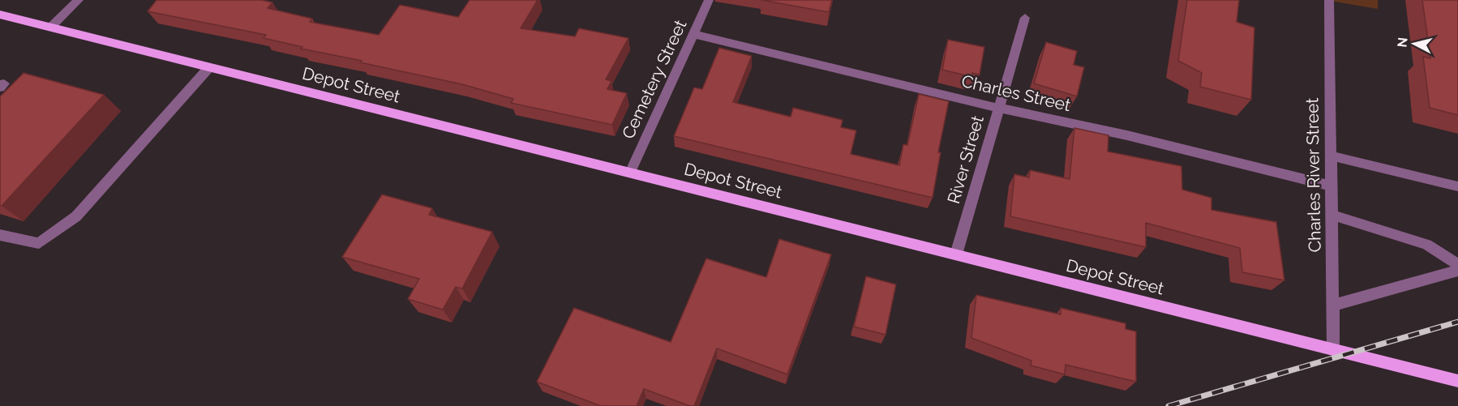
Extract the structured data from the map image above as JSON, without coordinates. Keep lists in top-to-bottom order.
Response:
{
  "streets": {
    "main road": ["Depot Street"],
    "street": [
      "Cemetery Street",
      "Charles Street",
      "River Street",
      "Charles River Street"
    ]
  },
  "crossings": [
    ["Cemetery Street", "Depot Street"],
    ["Cemetery Street", "Charles Street"],
    ["Depot Street", "River Street"],
    ["Depot Street", "Charles River Street"],
    ["Charles Street", "River Street"],
    ["Charles Street", "Charles River Street"]
  ],
  "north": "left"
}
